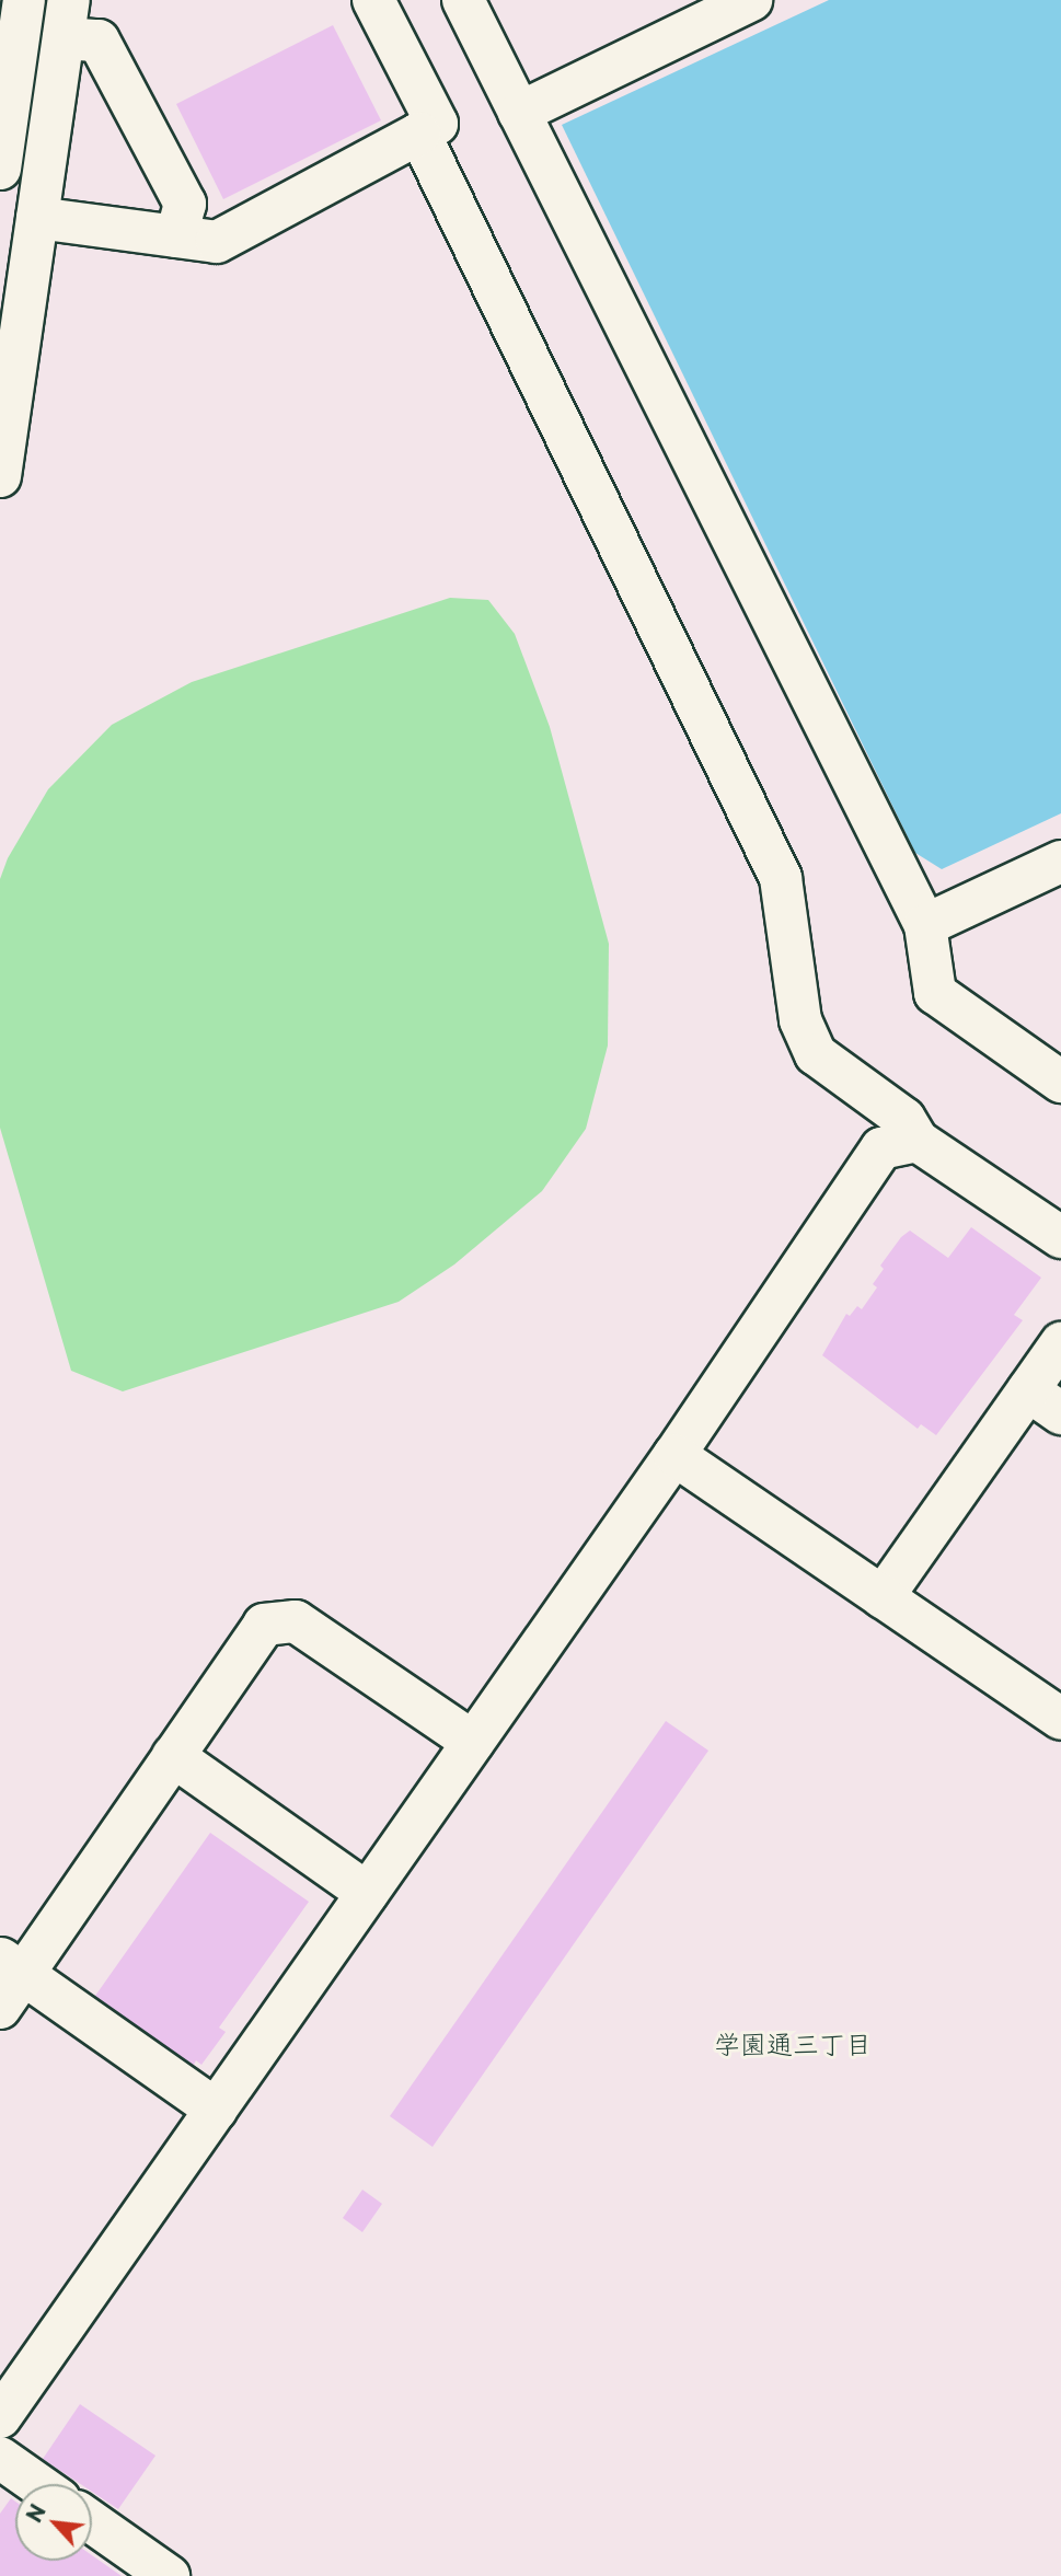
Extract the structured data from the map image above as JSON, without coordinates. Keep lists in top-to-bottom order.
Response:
{
  "districts": ["学園通三丁目"],
  "north": "top left"
}
